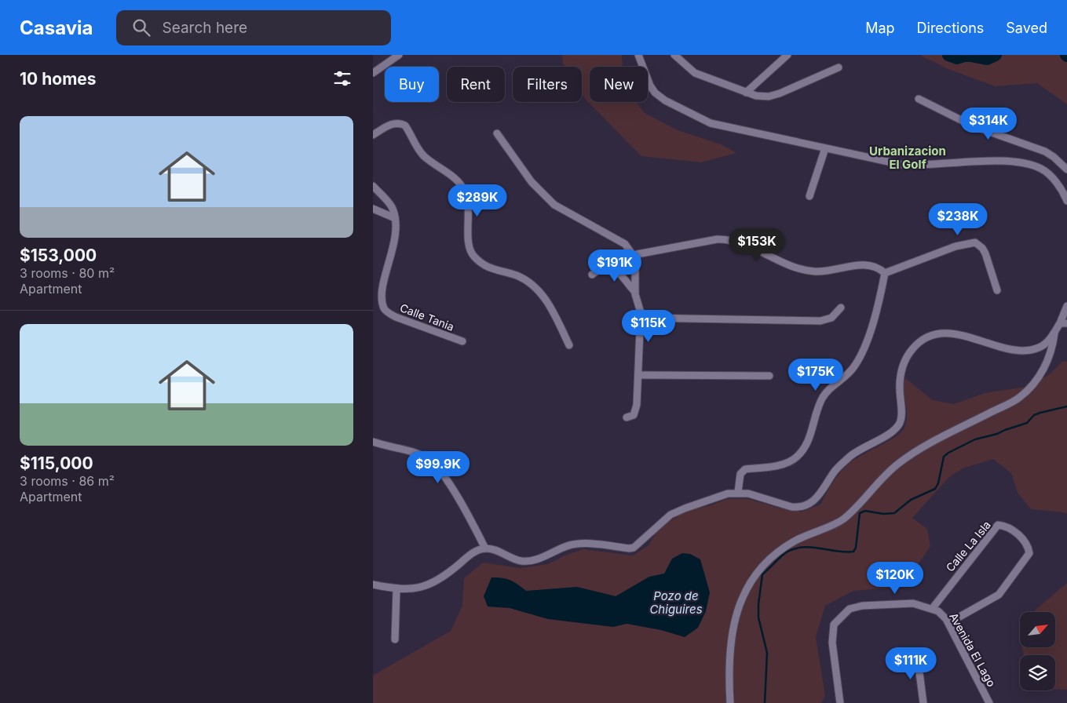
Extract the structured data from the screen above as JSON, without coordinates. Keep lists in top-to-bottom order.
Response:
{
  "streets": {
    "street": ["Calle Tania", "Calle La Isla", "Avenida El Lago"]
  },
  "crossings": [
    ["Calle La Isla", "Avenida El Lago"]
  ],
  "districts": ["Urbanizacion El Golf"],
  "water": ["Pozo de Chiguires"],
  "north": "top right",
  "page": {
    "header": "Casavia",
    "search": "Search here",
    "nav": ["Map", "Directions", "Saved"],
    "heading": "10 homes",
    "chip": [
      "Buy",
      "Rent",
      "Filters",
      "New"
    ],
    "list": [
      {
        "name": "$153,000",
        "note": "3 rooms · 80 m² · Apartment"
      },
      {
        "name": "$115,000",
        "note": "3 rooms · 86 m² · Apartment"
      }
    ],
    "price": [
      "$314K",
      "$289K",
      "$238K",
      "$153K",
      "$191K",
      "$115K",
      "$175K",
      "$99.9K",
      "$120K",
      "$111K"
    ]
  }
}
